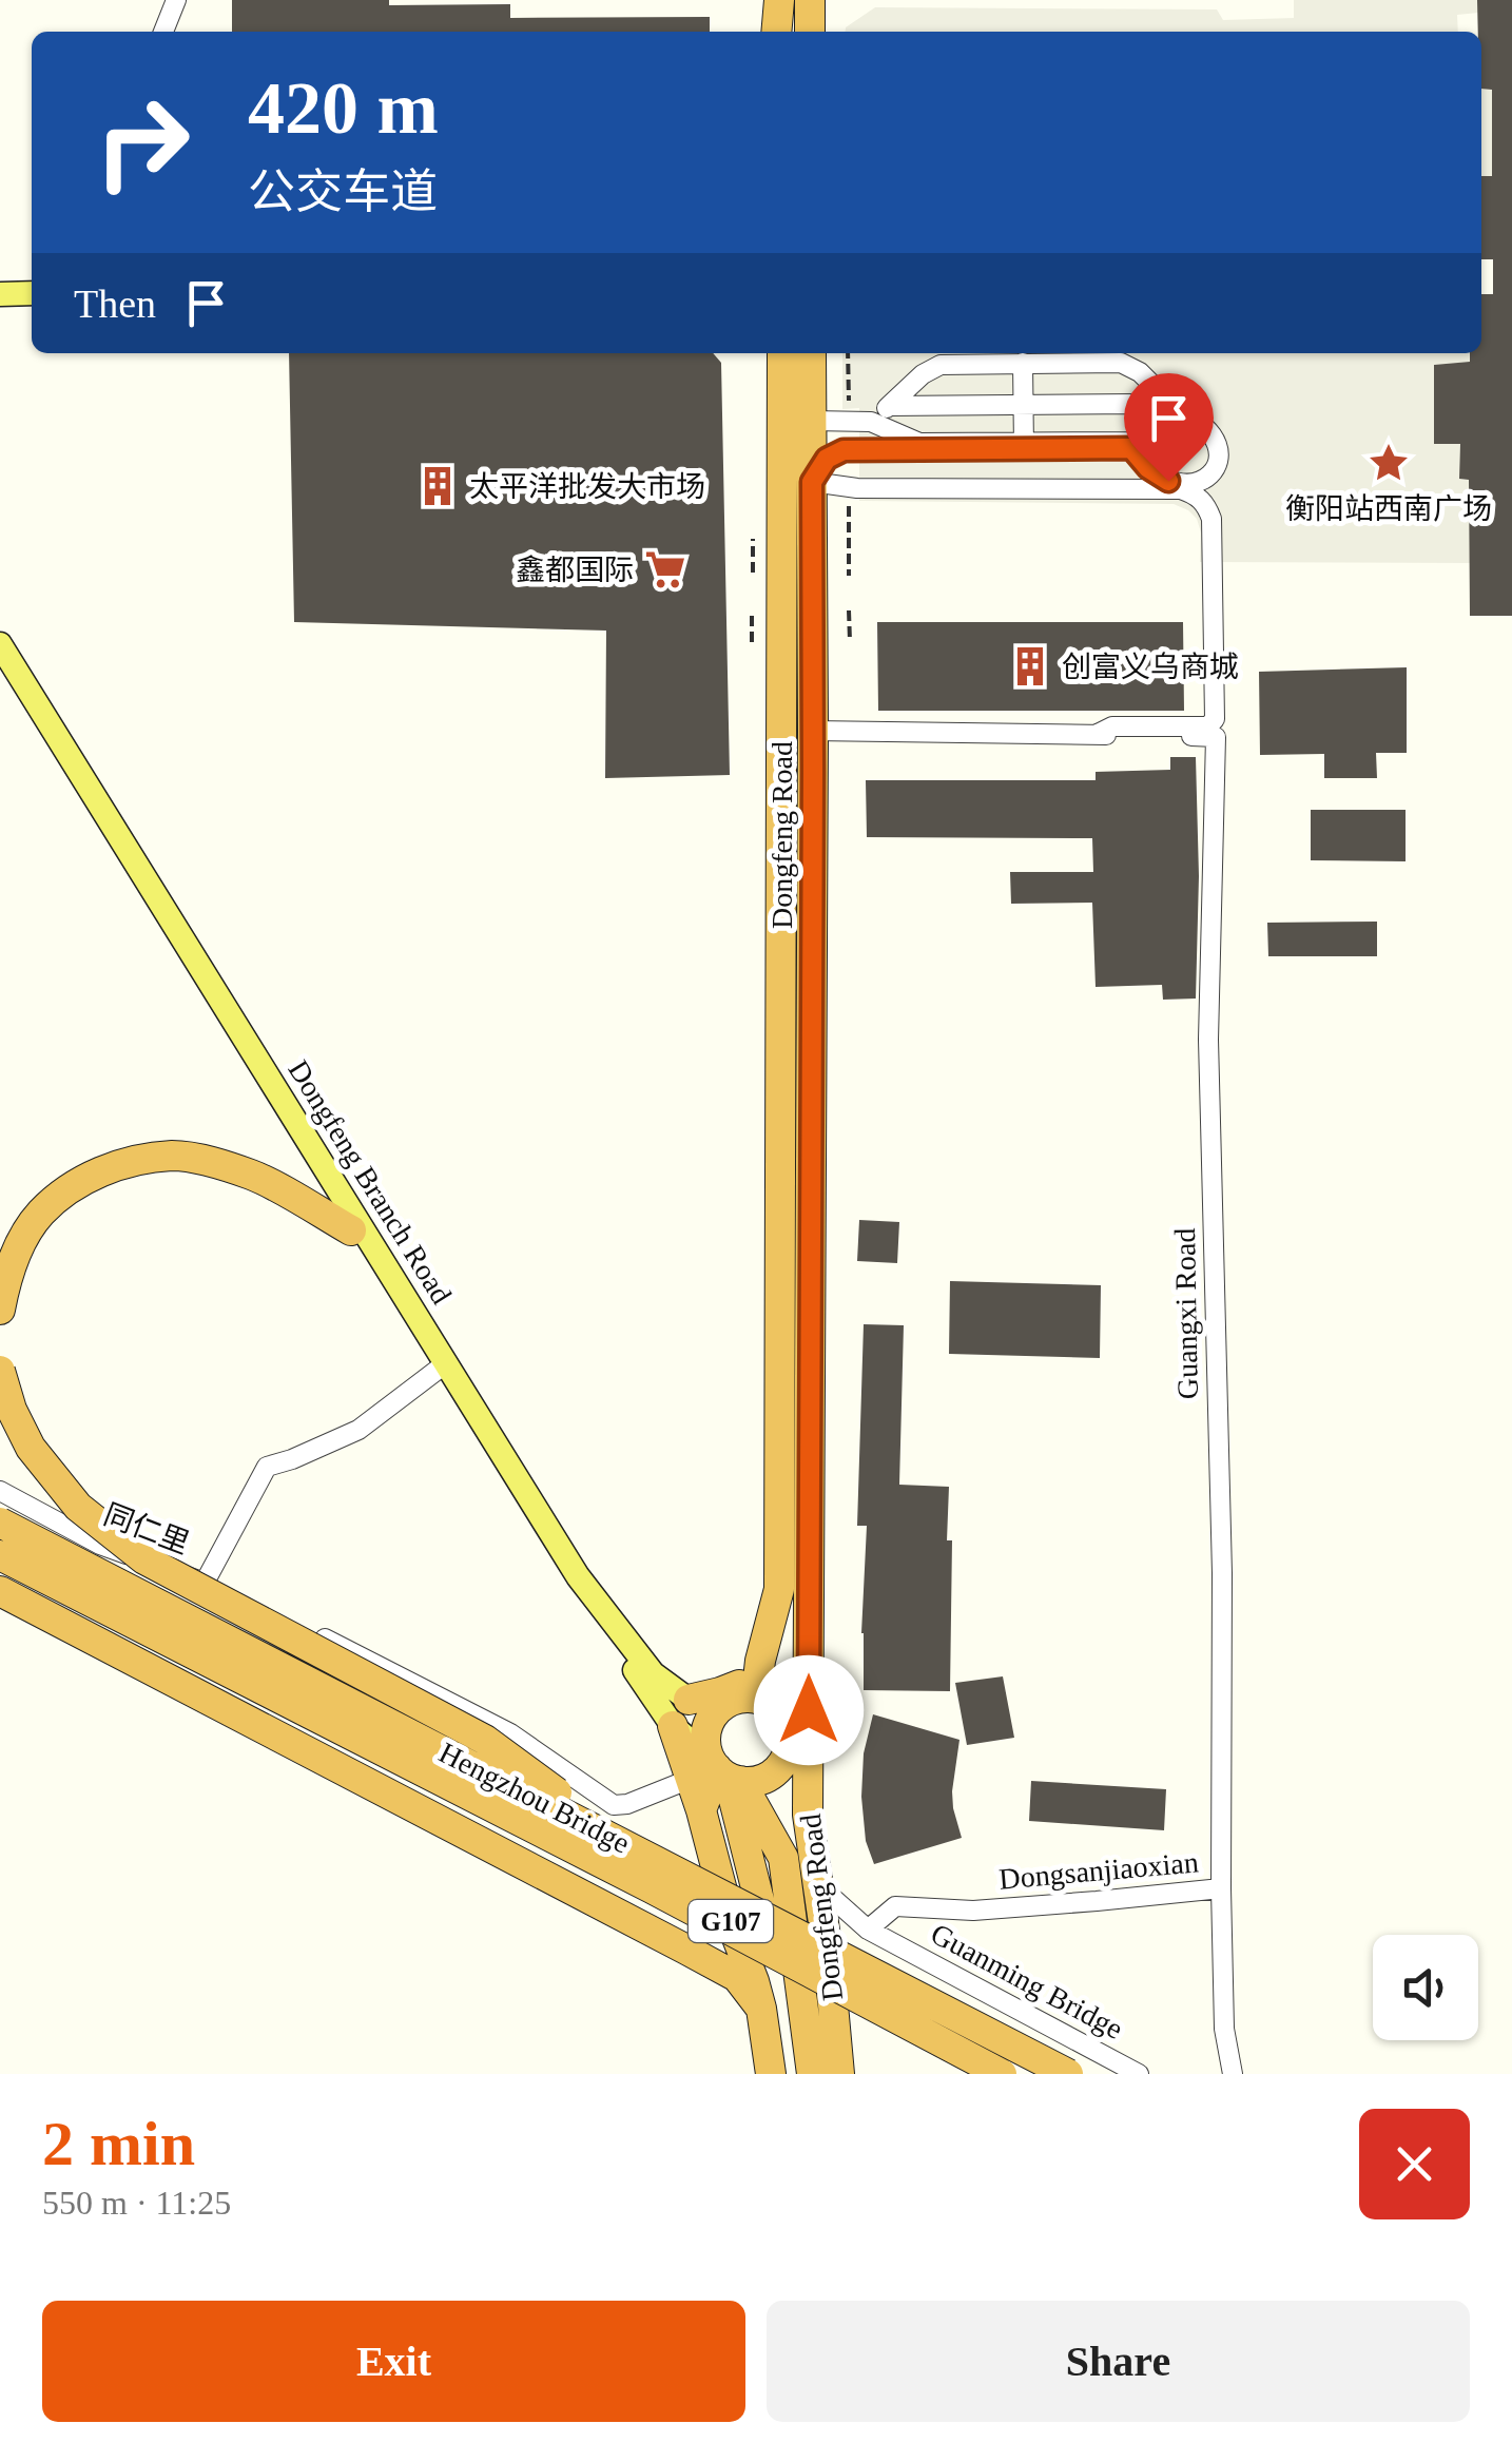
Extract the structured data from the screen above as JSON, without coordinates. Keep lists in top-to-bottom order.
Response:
{
  "streets": {
    "highway": ["Dongfeng Road", "Hengzhou Bridge", "G107"],
    "main road": ["Dongfeng Branch Road"],
    "street": [
      "Guangxi Road",
      "同仁里",
      "Dongsanjiaoxian",
      "Guanming Bridge"
    ]
  },
  "crossings": [
    ["Dongfeng Road", "Guangxi Road"],
    ["Dongfeng Road", "G107"],
    ["Dongfeng Road", "Guanming Bridge"],
    ["Dongfeng Branch Road", "同仁里"],
    ["Guangxi Road", "Dongsanjiaoxian"],
    ["Dongsanjiaoxian", "Guanming Bridge"]
  ],
  "places": {
    "place": ["衡阳站西南广场"],
    "building": ["太平洋批发大市场", "创富义乌商城"],
    "supermarket": ["鑫都国际"]
  },
  "page": {
    "turn": ["420 m", "公交车道"],
    "then": "Then",
    "heading": ["2 min", "550 m · 11:25"],
    "buttons": ["Exit", "Share"]
  }
}
